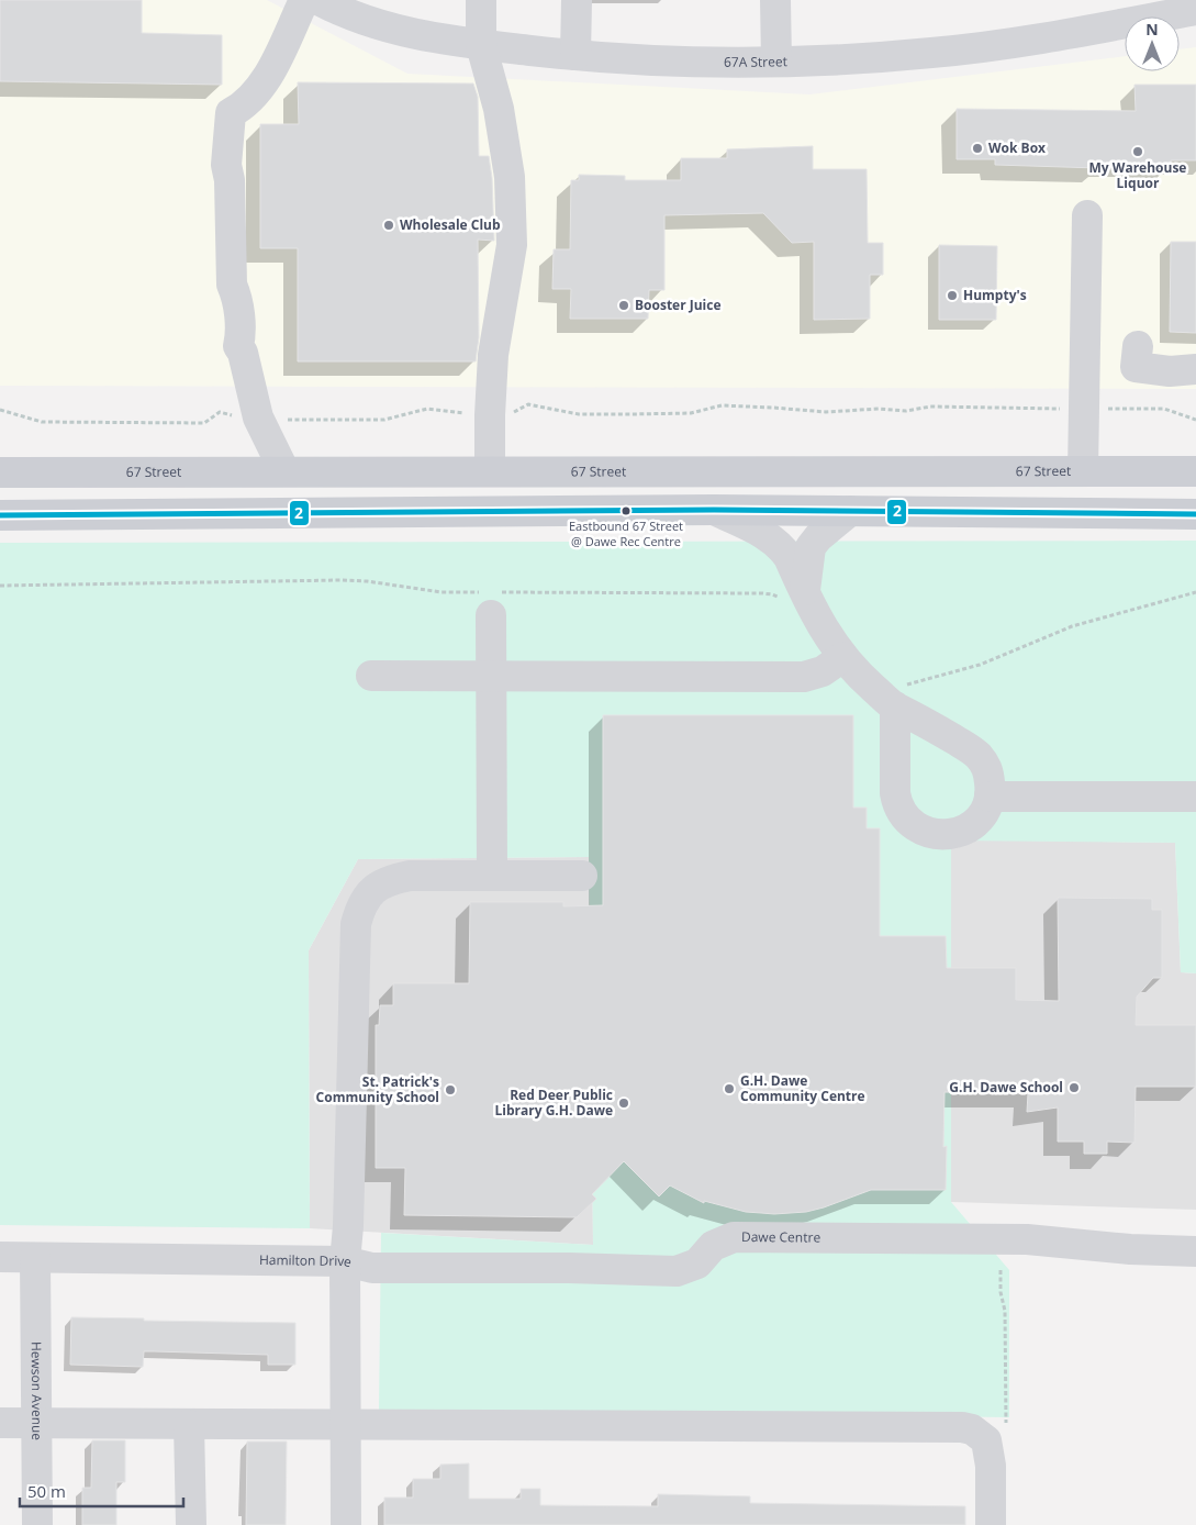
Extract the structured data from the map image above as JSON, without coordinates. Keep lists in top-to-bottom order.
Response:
{
  "streets": {
    "main road": ["67 Street"],
    "street": [
      "67A Street",
      "Dawe Centre",
      "Hamilton Drive",
      "Hewson Avenue"
    ]
  },
  "crossings": [
    ["Dawe Centre", "Hamilton Drive"],
    ["Hamilton Drive", "Hewson Avenue"]
  ],
  "places": [
    "Wok Box",
    "My Warehouse Liquor",
    "Wholesale Club",
    "Humpty's",
    "Booster Juice",
    "Eastbound 67 Street @ Dawe Rec Centre",
    "G.H. Dawe School",
    "G.H. Dawe Community Centre",
    "St. Patrick's Community School",
    "Red Deer Public Library G.H. Dawe"
  ],
  "lines": ["transit line 2"],
  "scale_bar": "50 m",
  "north": "top"
}
